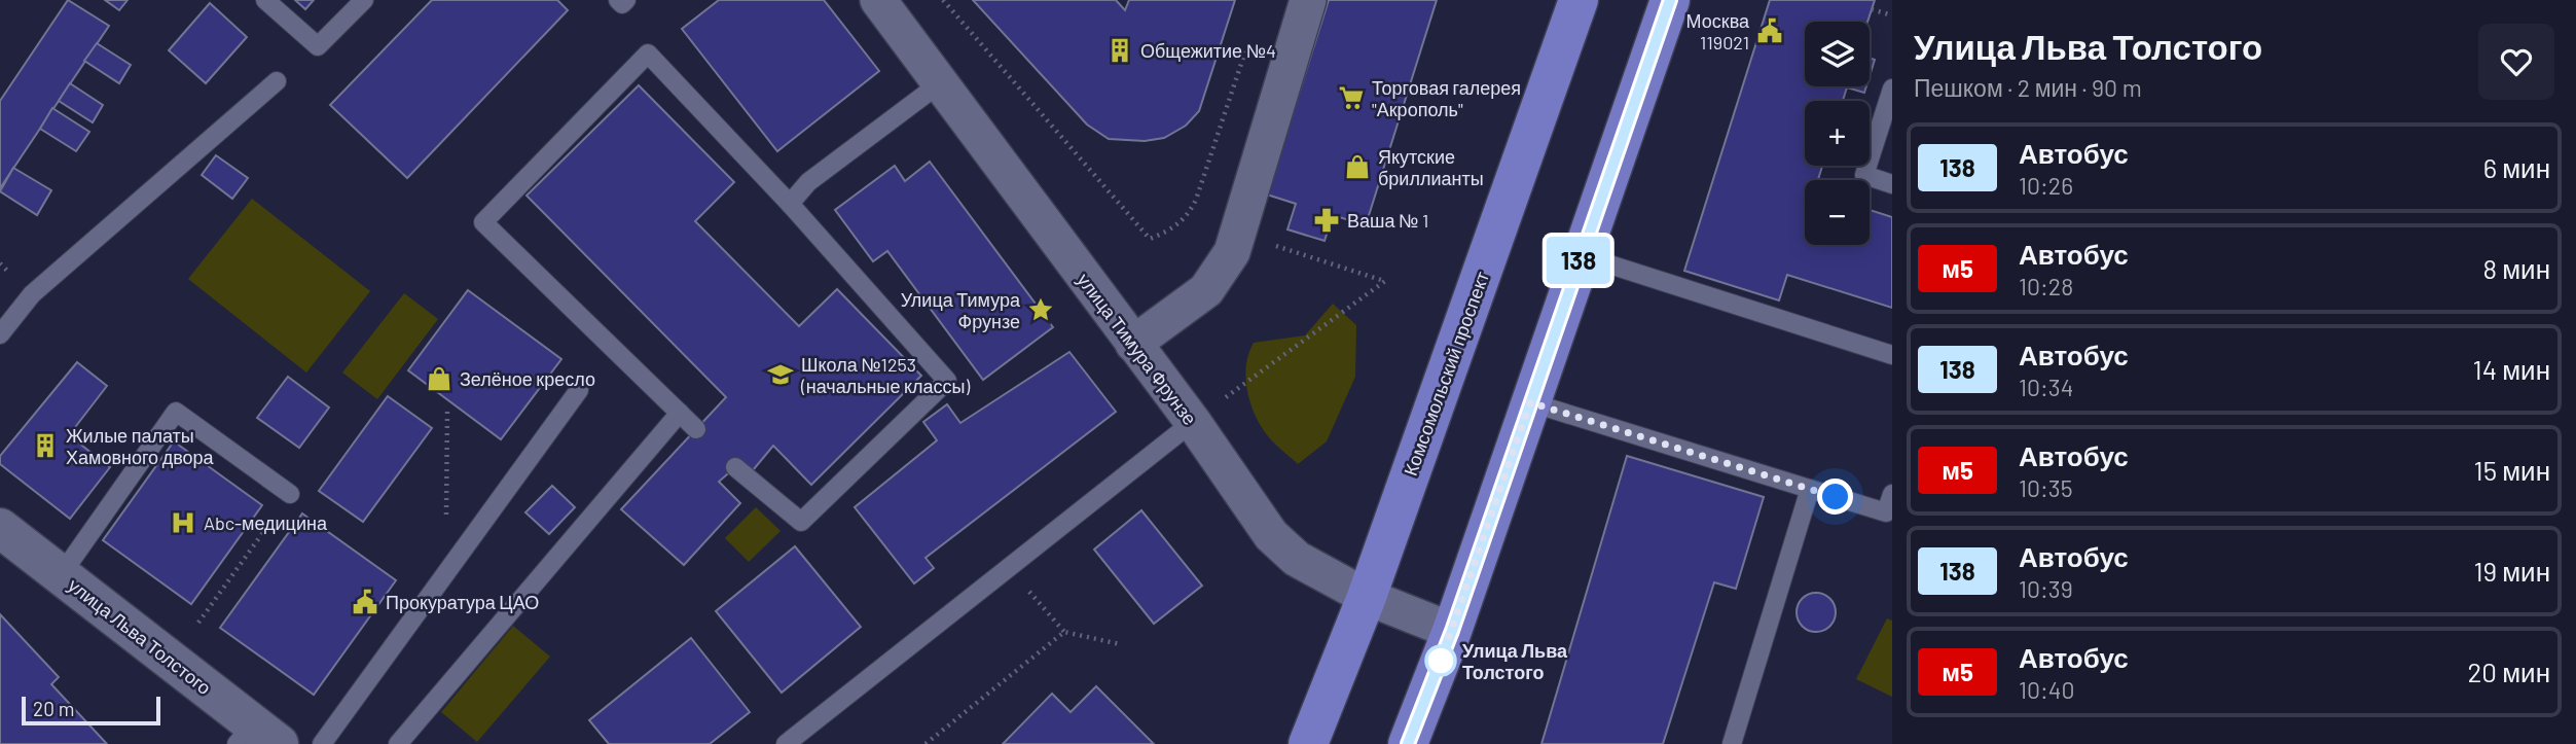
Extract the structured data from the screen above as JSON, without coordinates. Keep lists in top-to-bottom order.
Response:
{
  "streets": {
    "main road": ["Комсомольский проспект"],
    "street": ["улица Тимура Фрунзе", "улица Льва Толстого"]
  },
  "crossings": [
    ["улица Тимура Фрунзе", "Комсомольский проспект"]
  ],
  "places": {
    "public building": ["Москва 119021", "Прокуратура ЦАО"],
    "building": ["Общежитие №4", "Жилые палаты Хамовного двора"],
    "supermarket": ["Торговая галерея \"Акрополь\""],
    "shop": ["Якутские бриллианты", "Зелёное кресло"],
    "pharmacy": ["Ваша № 1"],
    "place": ["Улица Тимура Фрунзе"],
    "school or university": ["Школа №1253 (начальные классы)"],
    "hospital": ["Abc-медицина"],
    "other": ["Улица Льва Толстого"]
  },
  "lines": ["bus line 138"],
  "scale_bar": "20 m",
  "page": {
    "on_map": "138",
    "heading": ["Улица Льва Толстого", "Пешком · 2 мин · 90 m"],
    "map_buttons": ["+", "−"],
    "list": [
      {
        "mark": "138",
        "name": "Автобус",
        "note": "10:26",
        "value": "6 мин"
      },
      {
        "mark": "м5",
        "name": "Автобус",
        "note": "10:28",
        "value": "8 мин"
      },
      {
        "mark": "138",
        "name": "Автобус",
        "note": "10:34",
        "value": "14 мин"
      },
      {
        "mark": "м5",
        "name": "Автобус",
        "note": "10:35",
        "value": "15 мин"
      },
      {
        "mark": "138",
        "name": "Автобус",
        "note": "10:39",
        "value": "19 мин"
      },
      {
        "mark": "м5",
        "name": "Автобус",
        "note": "10:40",
        "value": "20 мин"
      }
    ],
    "scale": "20 m"
  }
}
